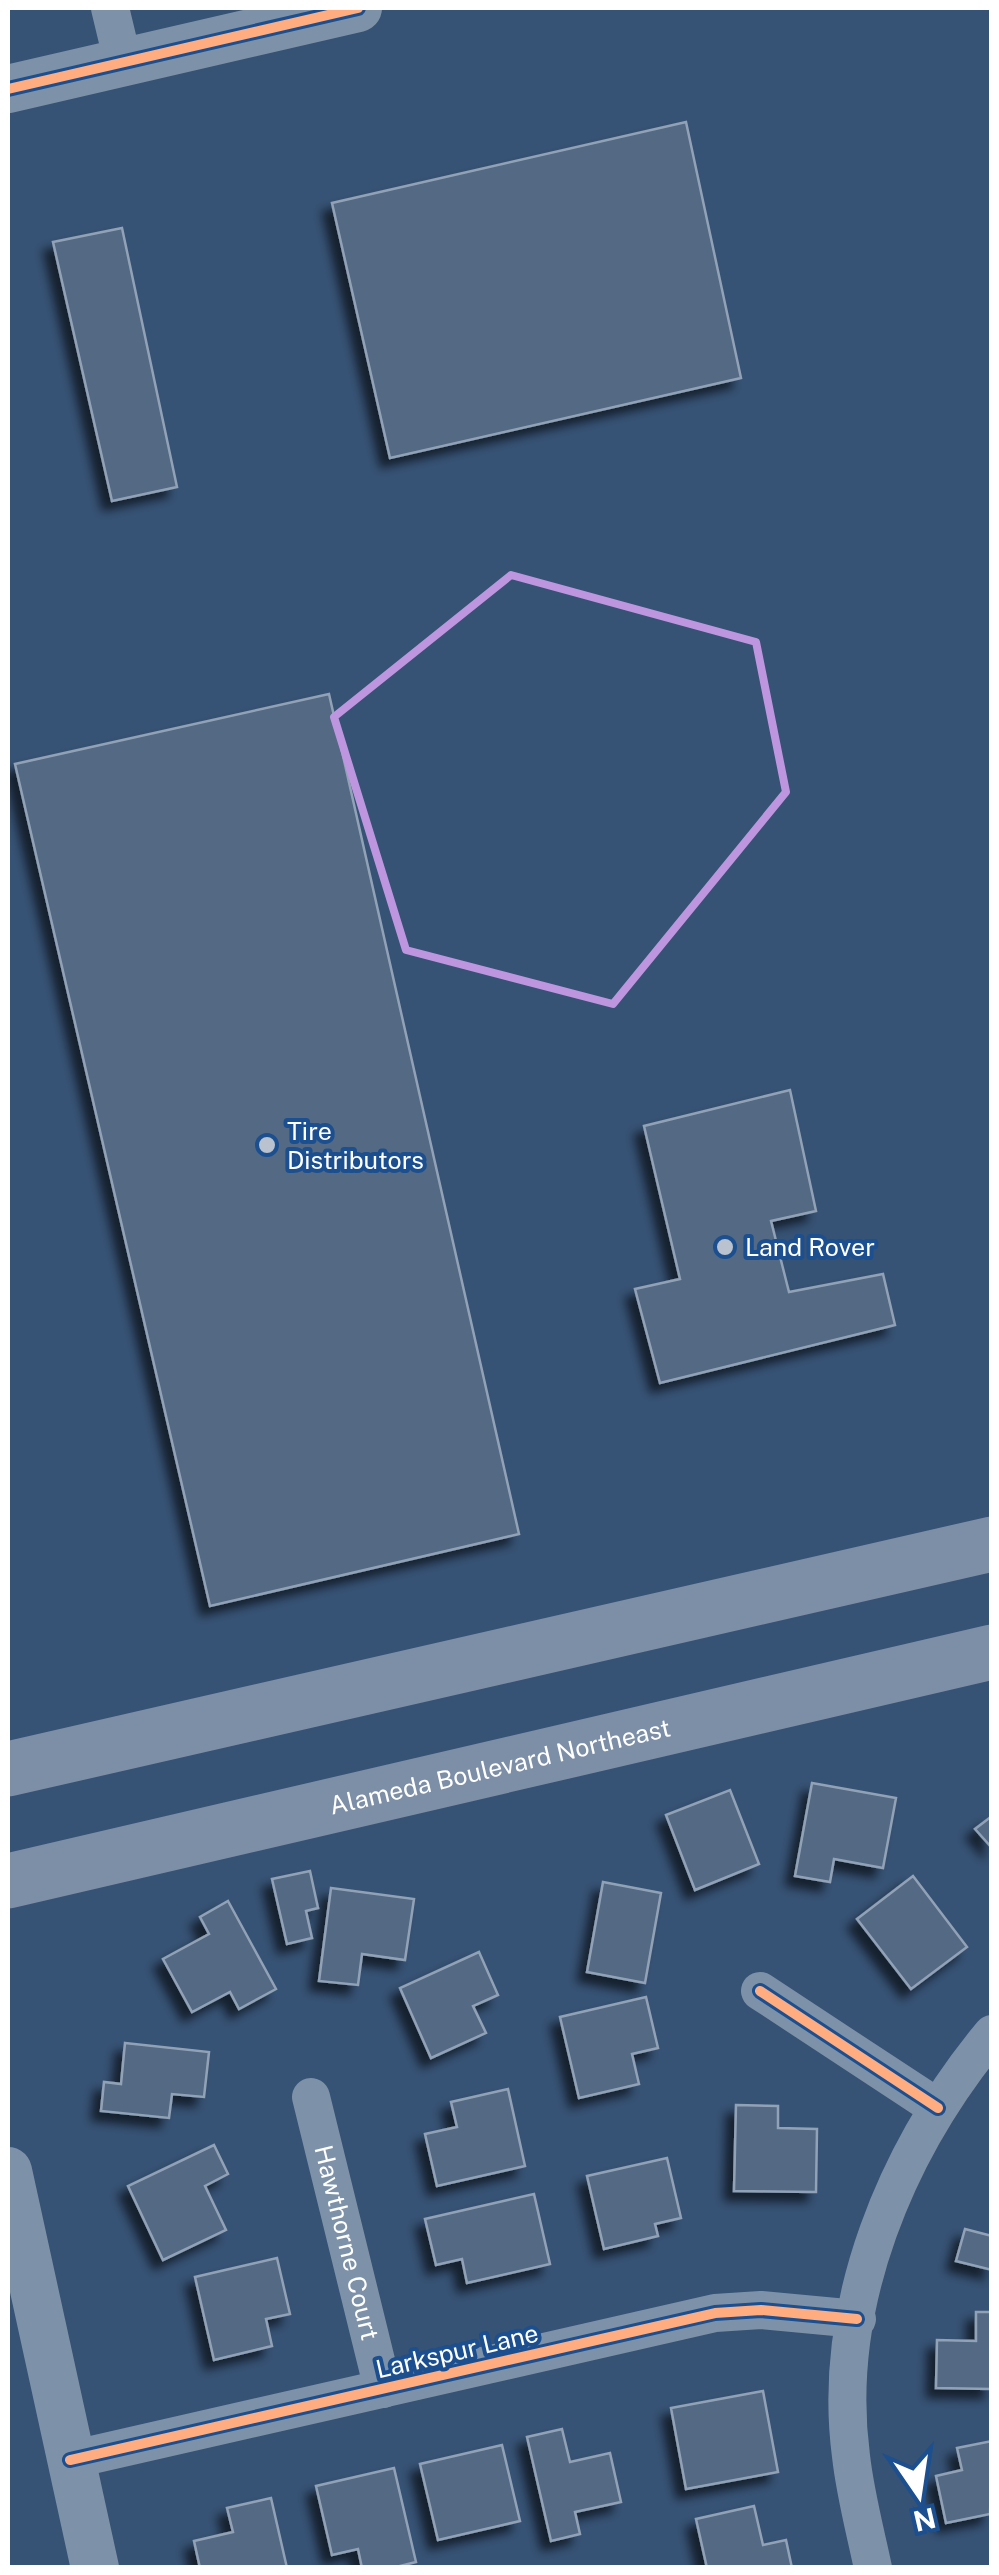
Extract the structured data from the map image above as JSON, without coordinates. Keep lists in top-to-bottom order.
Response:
{
  "streets": {
    "main road": ["Alameda Boulevard Northeast"],
    "street": ["Hawthorne Court", "Larkspur Lane"]
  },
  "crossings": [
    ["Hawthorne Court", "Larkspur Lane"]
  ],
  "places": ["Tire Distributors", "Land Rover"],
  "north": "bottom"
}
